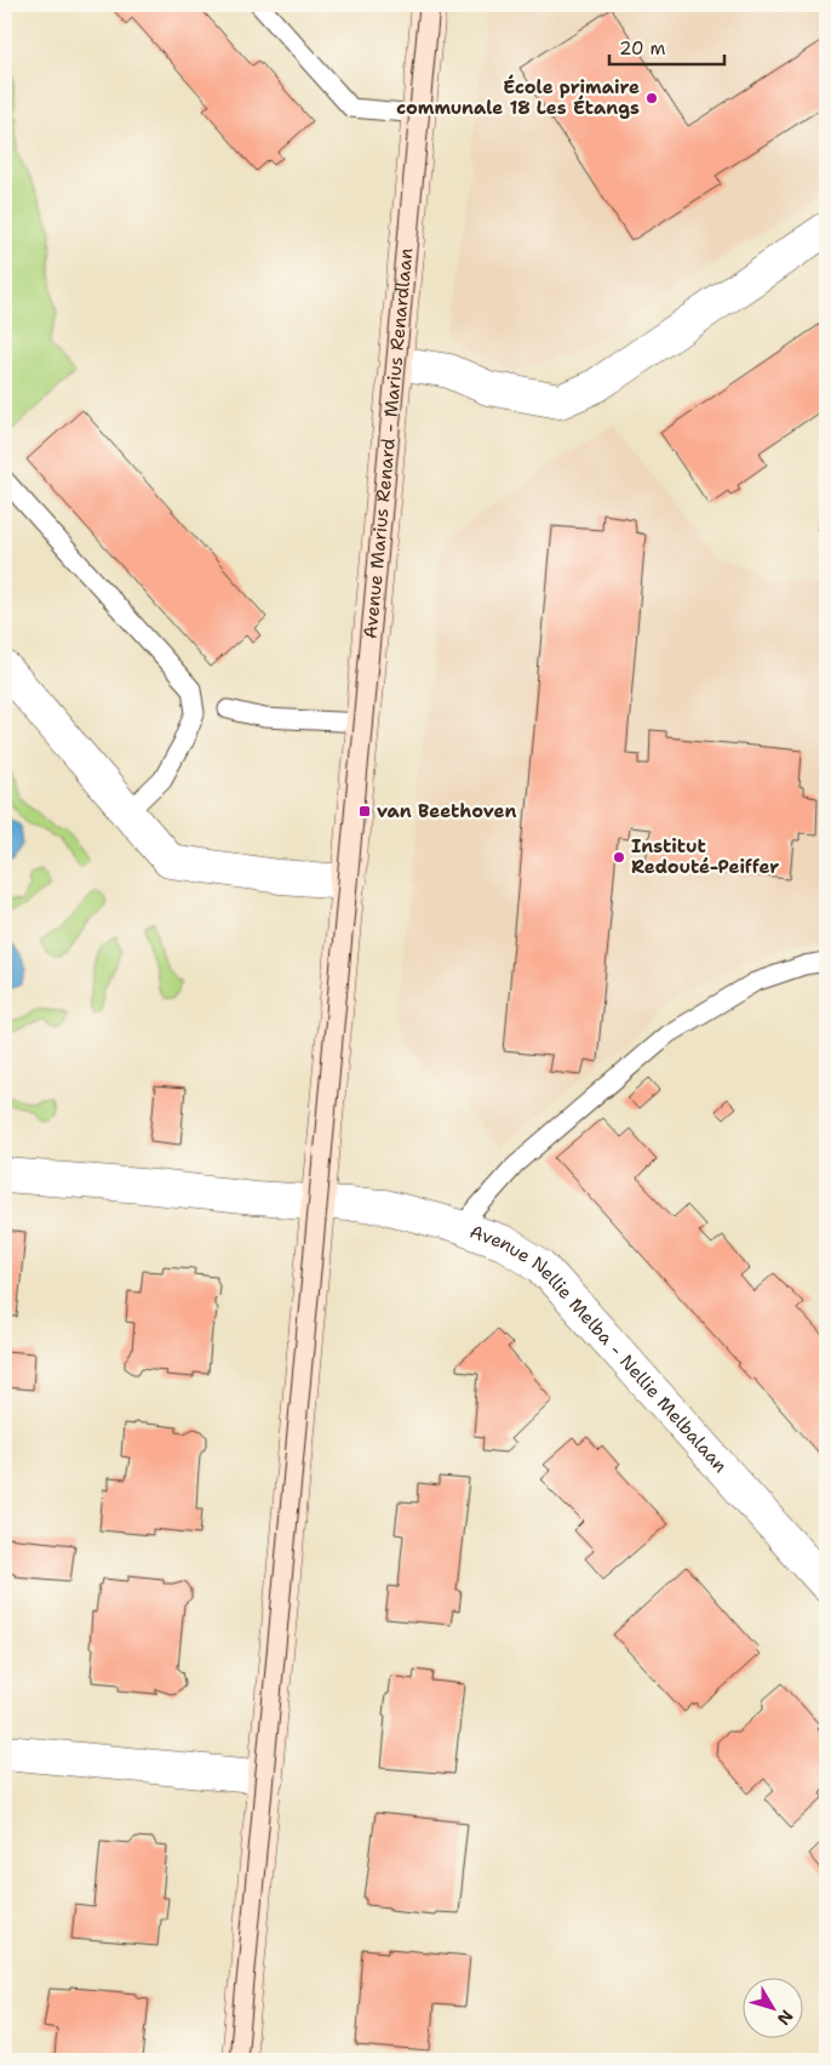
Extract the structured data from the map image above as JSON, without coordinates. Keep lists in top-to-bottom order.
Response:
{
  "streets": {
    "street": ["Avenue Marius Renard - Marius Renardlaan", "Avenue Nellie Melba - Nellie Melbalaan"]
  },
  "crossings": [
    ["Avenue Marius Renard - Marius Renardlaan", "Avenue Nellie Melba - Nellie Melbalaan"]
  ],
  "places": {
    "other": ["École primaire communale 18 Les Étangs", "Institut Redouté-Peiffer"],
    "transit": ["van Beethoven"]
  },
  "scale_bar": "20 m",
  "north": "bottom right"
}
